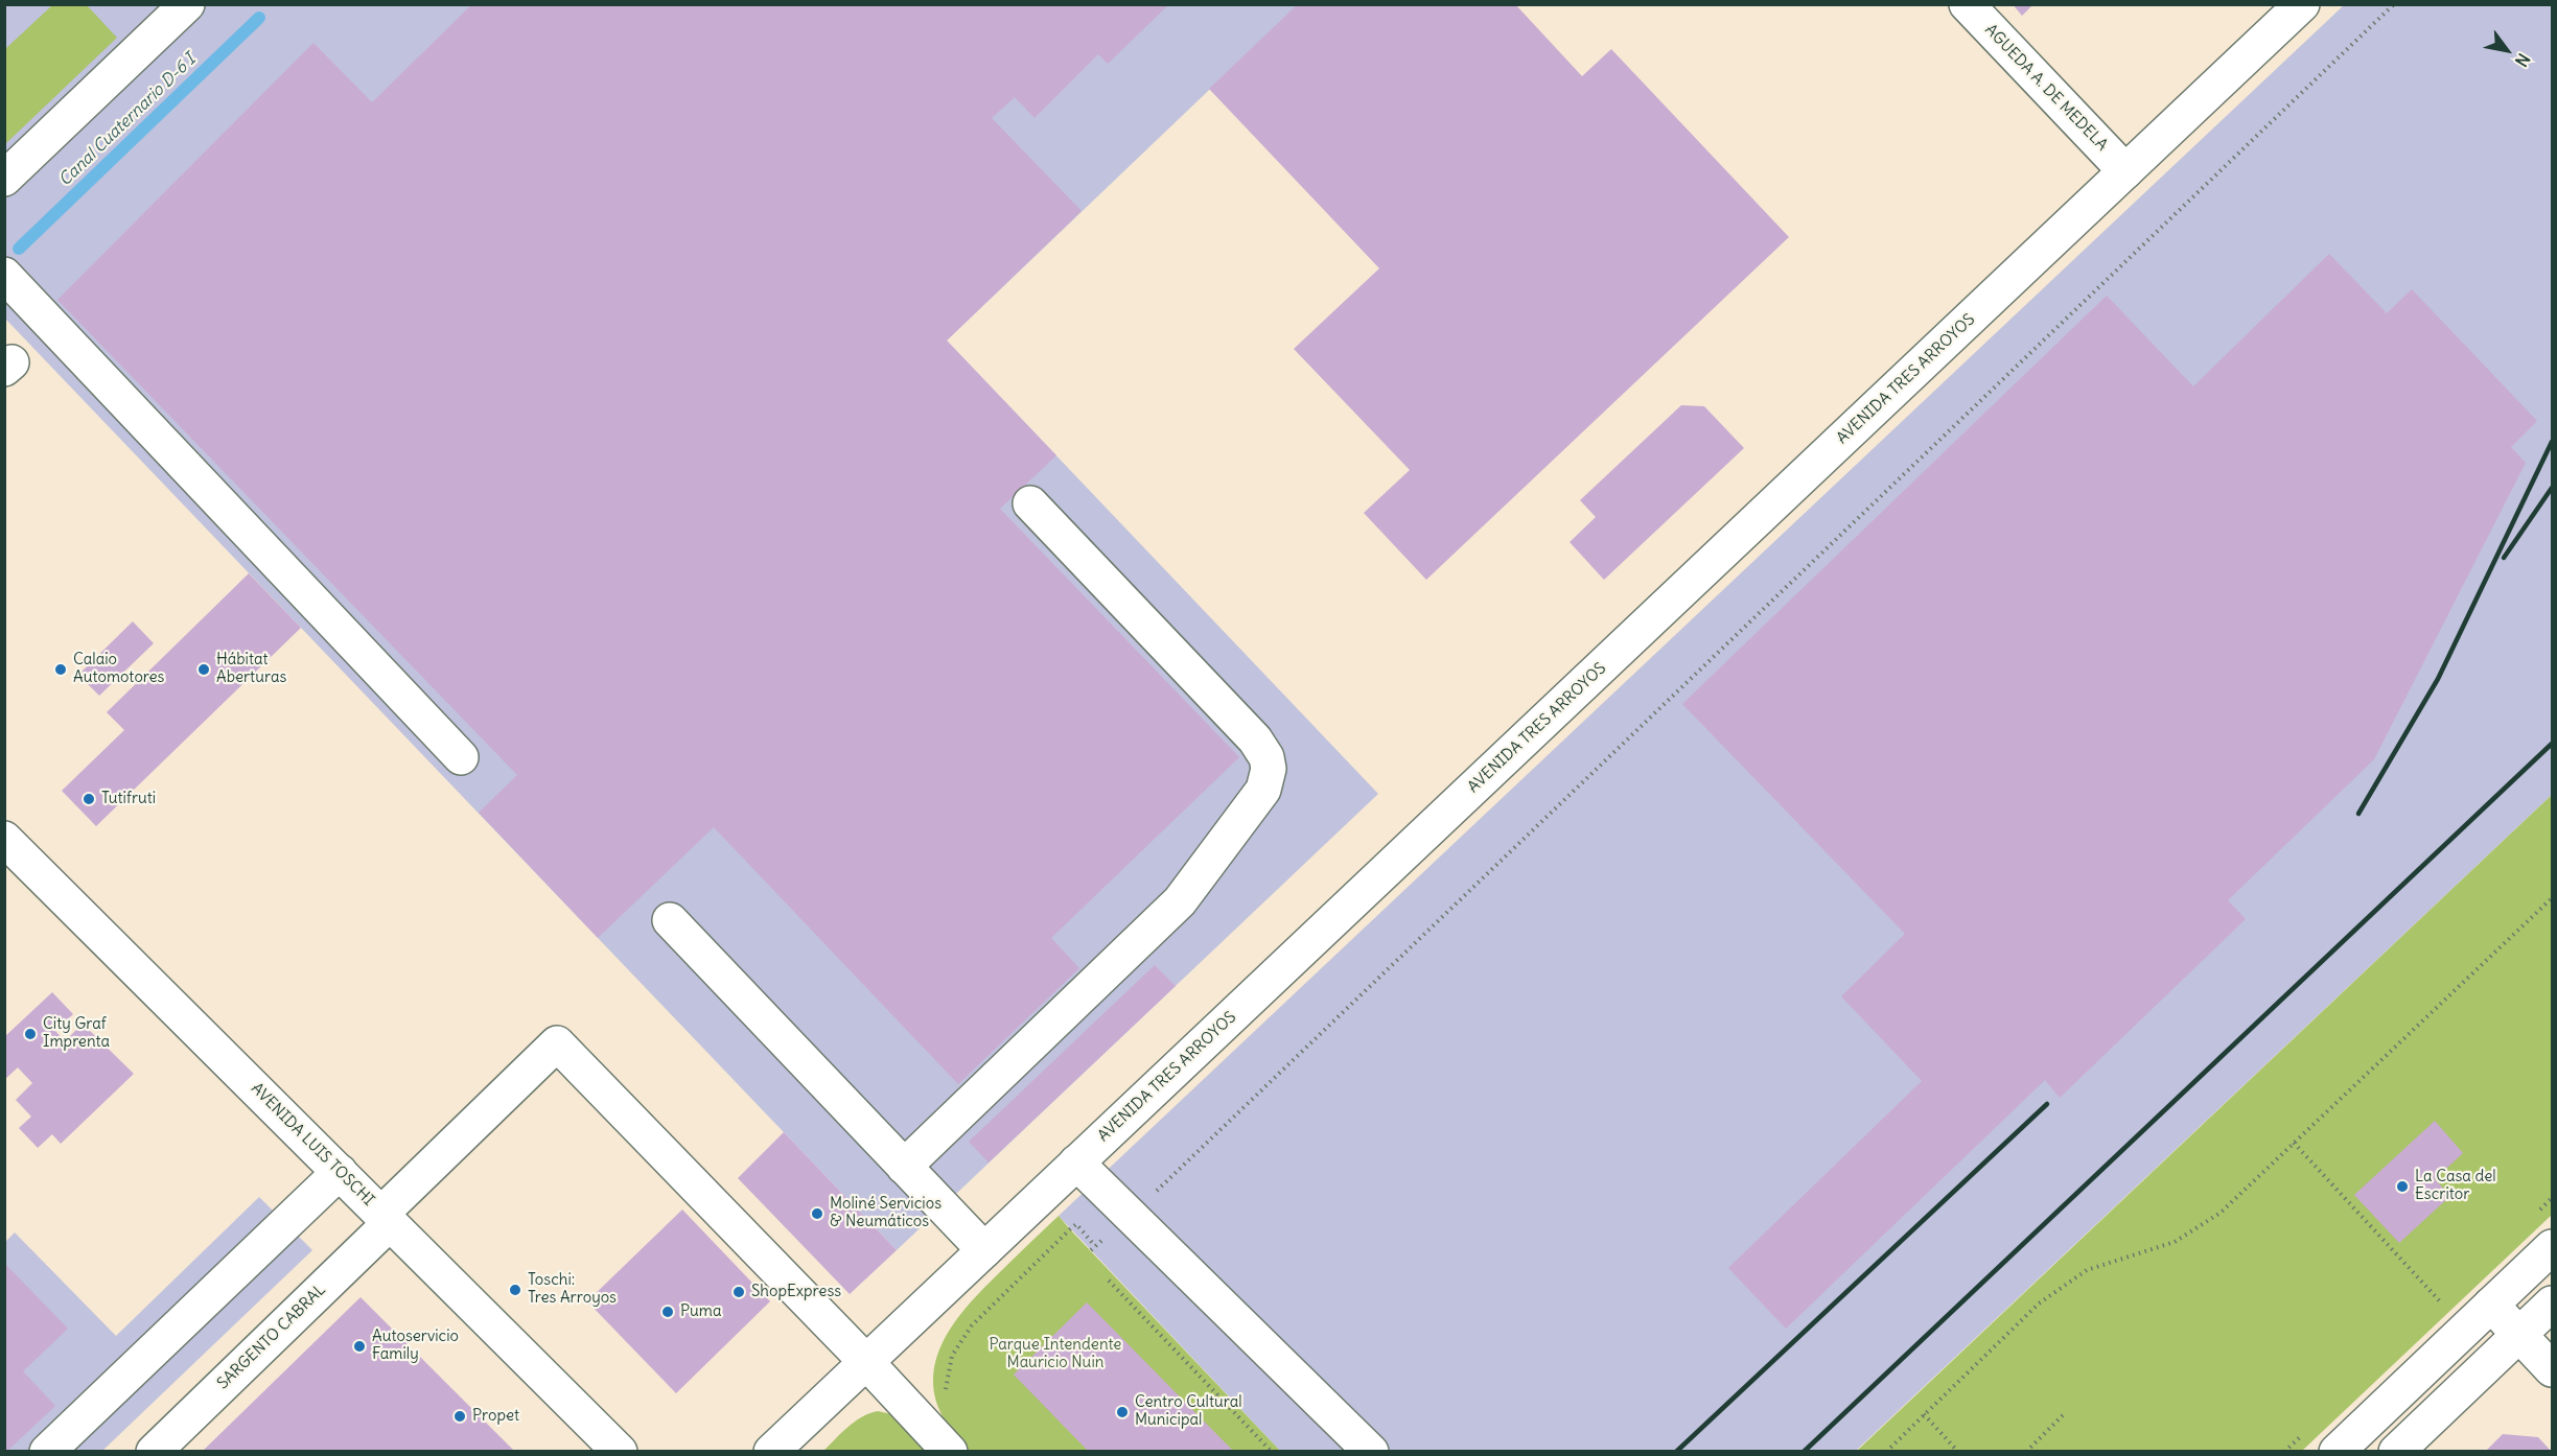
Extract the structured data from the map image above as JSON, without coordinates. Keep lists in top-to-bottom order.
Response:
{
  "streets": {
    "main road": [
      "AGUEDA A. DE MEDELA",
      "AVENIDA TRES ARROYOS",
      "AVENIDA LUIS TOSCHI",
      "SARGENTO CABRAL"
    ]
  },
  "crossings": [
    ["AGUEDA A. DE MEDELA", "AVENIDA TRES ARROYOS"],
    ["AVENIDA TRES ARROYOS", "SARGENTO CABRAL"],
    ["AVENIDA LUIS TOSCHI", "SARGENTO CABRAL"]
  ],
  "water": ["Canal Cuaternario D-6 I"],
  "parks": ["Parque Intendente Mauricio Nuin"],
  "places": [
    "Calaio Automotores",
    "Hábitat Aberturas",
    "Tutifruti",
    "City Graf Imprenta",
    "La Casa del Escritor",
    "Moliné Servicios & Neumáticos",
    "Toschi: Tres Arroyos",
    "ShopExpress",
    "Puma",
    "Autoservicio Family",
    "Centro Cultural Municipal",
    "Propet"
  ],
  "north": "bottom right"
}
